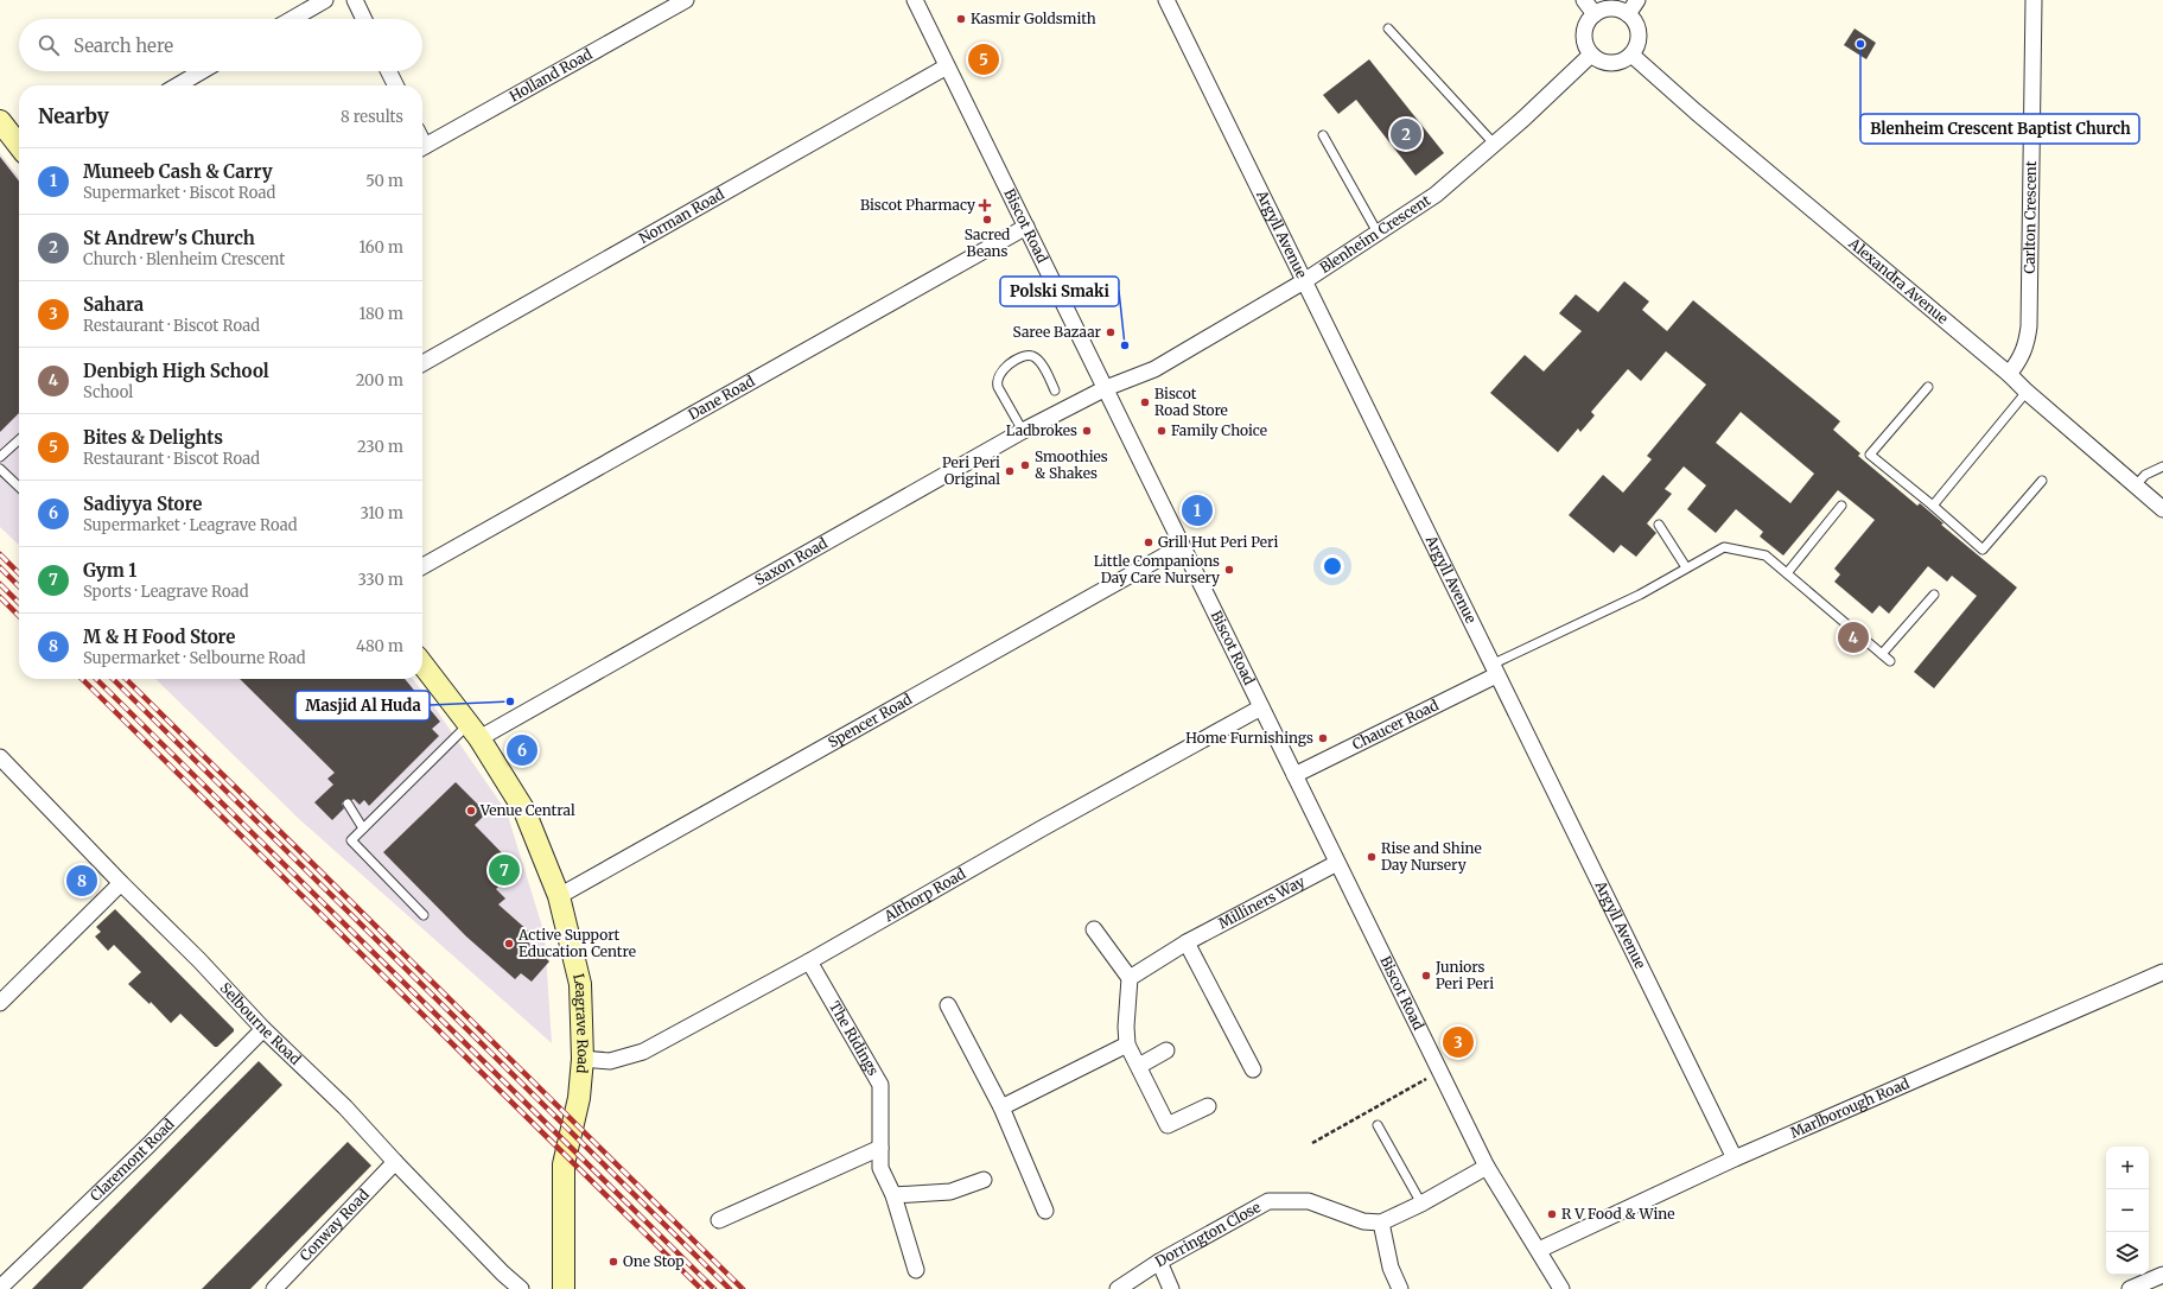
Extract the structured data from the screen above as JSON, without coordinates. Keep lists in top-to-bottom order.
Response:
{
  "streets": {
    "main road": ["Leagrave Road"],
    "street": [
      "Holland Road",
      "Norman Road",
      "Carlton Crescent",
      "Biscot Road",
      "Argyll Avenue",
      "Blenheim Crescent",
      "Alexandra Avenue",
      "Dane Road",
      "Saxon Road",
      "Spencer Road",
      "Chaucer Road",
      "Althorp Road",
      "Milliners Way",
      "Selbourne Road",
      "The Ridings",
      "Marlborough Road",
      "Claremont Road",
      "Conway Road",
      "Dorrington Close"
    ]
  },
  "crossings": [
    ["Norman Road", "Biscot Road"],
    ["Carlton Crescent", "Alexandra Avenue"],
    ["Biscot Road", "Blenheim Crescent"],
    ["Biscot Road", "Dane Road"],
    ["Biscot Road", "Saxon Road"],
    ["Biscot Road", "Spencer Road"],
    ["Biscot Road", "Chaucer Road"],
    ["Biscot Road", "Althorp Road"],
    ["Biscot Road", "Milliners Way"],
    ["Biscot Road", "Marlborough Road"],
    ["Argyll Avenue", "Blenheim Crescent"],
    ["Argyll Avenue", "Chaucer Road"],
    ["Argyll Avenue", "Marlborough Road"],
    ["Blenheim Crescent", "Alexandra Avenue"],
    ["Blenheim Crescent", "Saxon Road"],
    ["Saxon Road", "Leagrave Road"],
    ["Spencer Road", "Leagrave Road"],
    ["Althorp Road", "Leagrave Road"],
    ["Althorp Road", "The Ridings"],
    ["Selbourne Road", "Claremont Road"],
    ["Selbourne Road", "Conway Road"]
  ],
  "places": {
    "other": [
      "Kasmir Goldsmith",
      "Blenheim Crescent Baptist Church",
      "Sacred Beans",
      "Saree Bazaar",
      "Polski Smaki",
      "Biscot Road Store",
      "Ladbrokes",
      "Family Choice",
      "Smoothies & Shakes",
      "Peri Peri Original",
      "Grill Hut Peri Peri",
      "Little Companions Day Care Nursery",
      "Masjid Al Huda",
      "Home Furnishings",
      "Venue Central",
      "Rise and Shine Day Nursery",
      "Active Support Education Centre",
      "Juniors Peri Peri",
      "R V Food & Wine",
      "One Stop"
    ],
    "health": ["Biscot Pharmacy"]
  },
  "page": {
    "search": "Search here",
    "pins": [
      "5",
      "2",
      "1",
      "4",
      "6",
      "7",
      "8",
      "3"
    ],
    "heading": ["Nearby", "8 results"],
    "list": [
      {
        "mark": "1",
        "name": "Muneeb Cash & Carry",
        "note": "Supermarket · Biscot Road",
        "value": "50 m"
      },
      {
        "mark": "2",
        "name": "St Andrew's Church",
        "note": "Church · Blenheim Crescent",
        "value": "160 m"
      },
      {
        "mark": "3",
        "name": "Sahara",
        "note": "Restaurant · Biscot Road",
        "value": "180 m"
      },
      {
        "mark": "4",
        "name": "Denbigh High School",
        "note": "School",
        "value": "200 m"
      },
      {
        "mark": "5",
        "name": "Bites & Delights",
        "note": "Restaurant · Biscot Road",
        "value": "230 m"
      },
      {
        "mark": "6",
        "name": "Sadiyya Store",
        "note": "Supermarket · Leagrave Road",
        "value": "310 m"
      },
      {
        "mark": "7",
        "name": "Gym 1",
        "note": "Sports · Leagrave Road",
        "value": "330 m"
      },
      {
        "mark": "8",
        "name": "M & H Food Store",
        "note": "Supermarket · Selbourne Road",
        "value": "480 m"
      }
    ],
    "map_buttons": ["+", "−"]
  }
}
